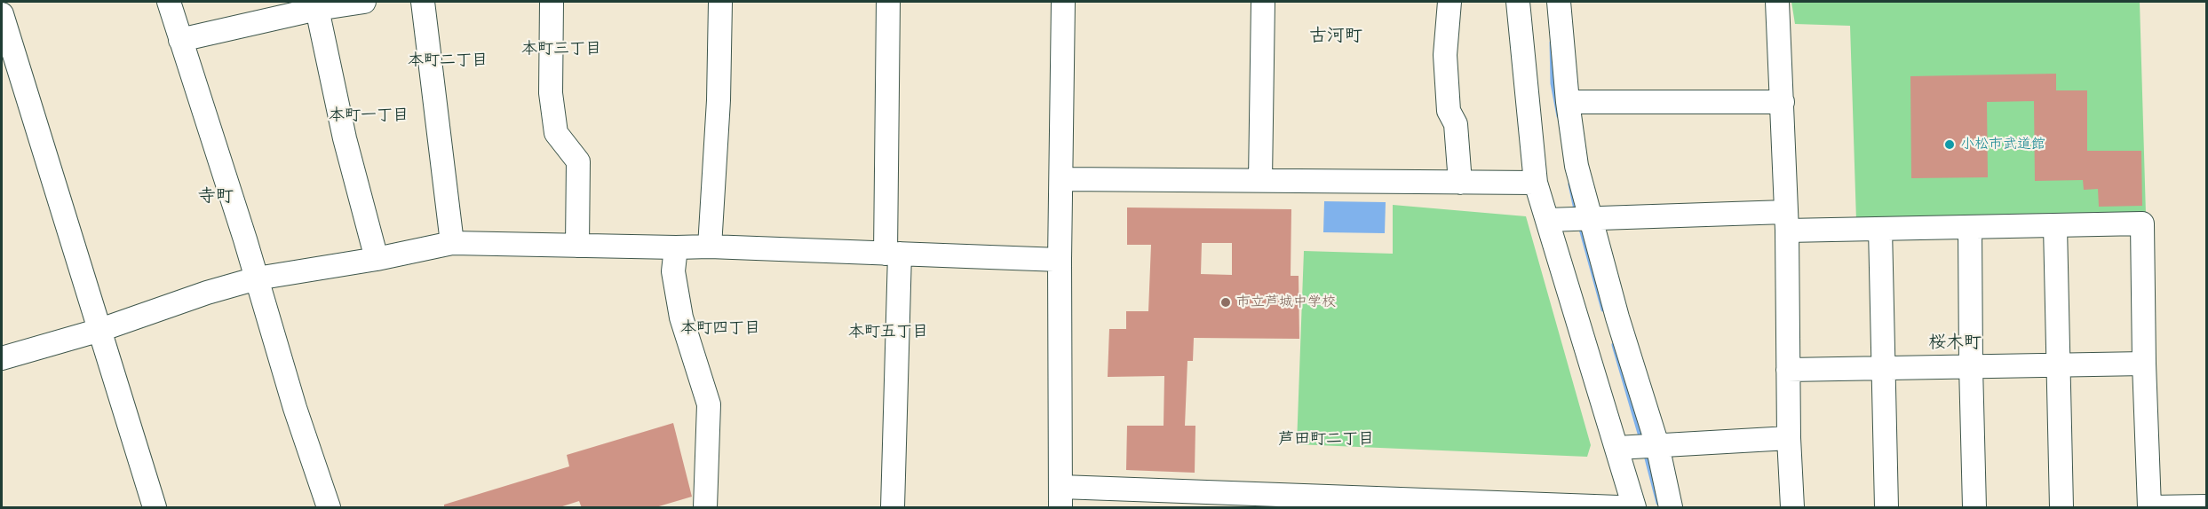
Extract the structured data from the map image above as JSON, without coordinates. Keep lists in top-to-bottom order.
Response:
{
  "districts": [
    "古河町",
    "本町三丁目",
    "本町二丁目",
    "本町一丁目",
    "寺町",
    "本町四丁目",
    "本町五丁目",
    "桜木町",
    "芦田町二丁目"
  ],
  "places": ["小松市武道館", "市立芦城中学校"]
}
